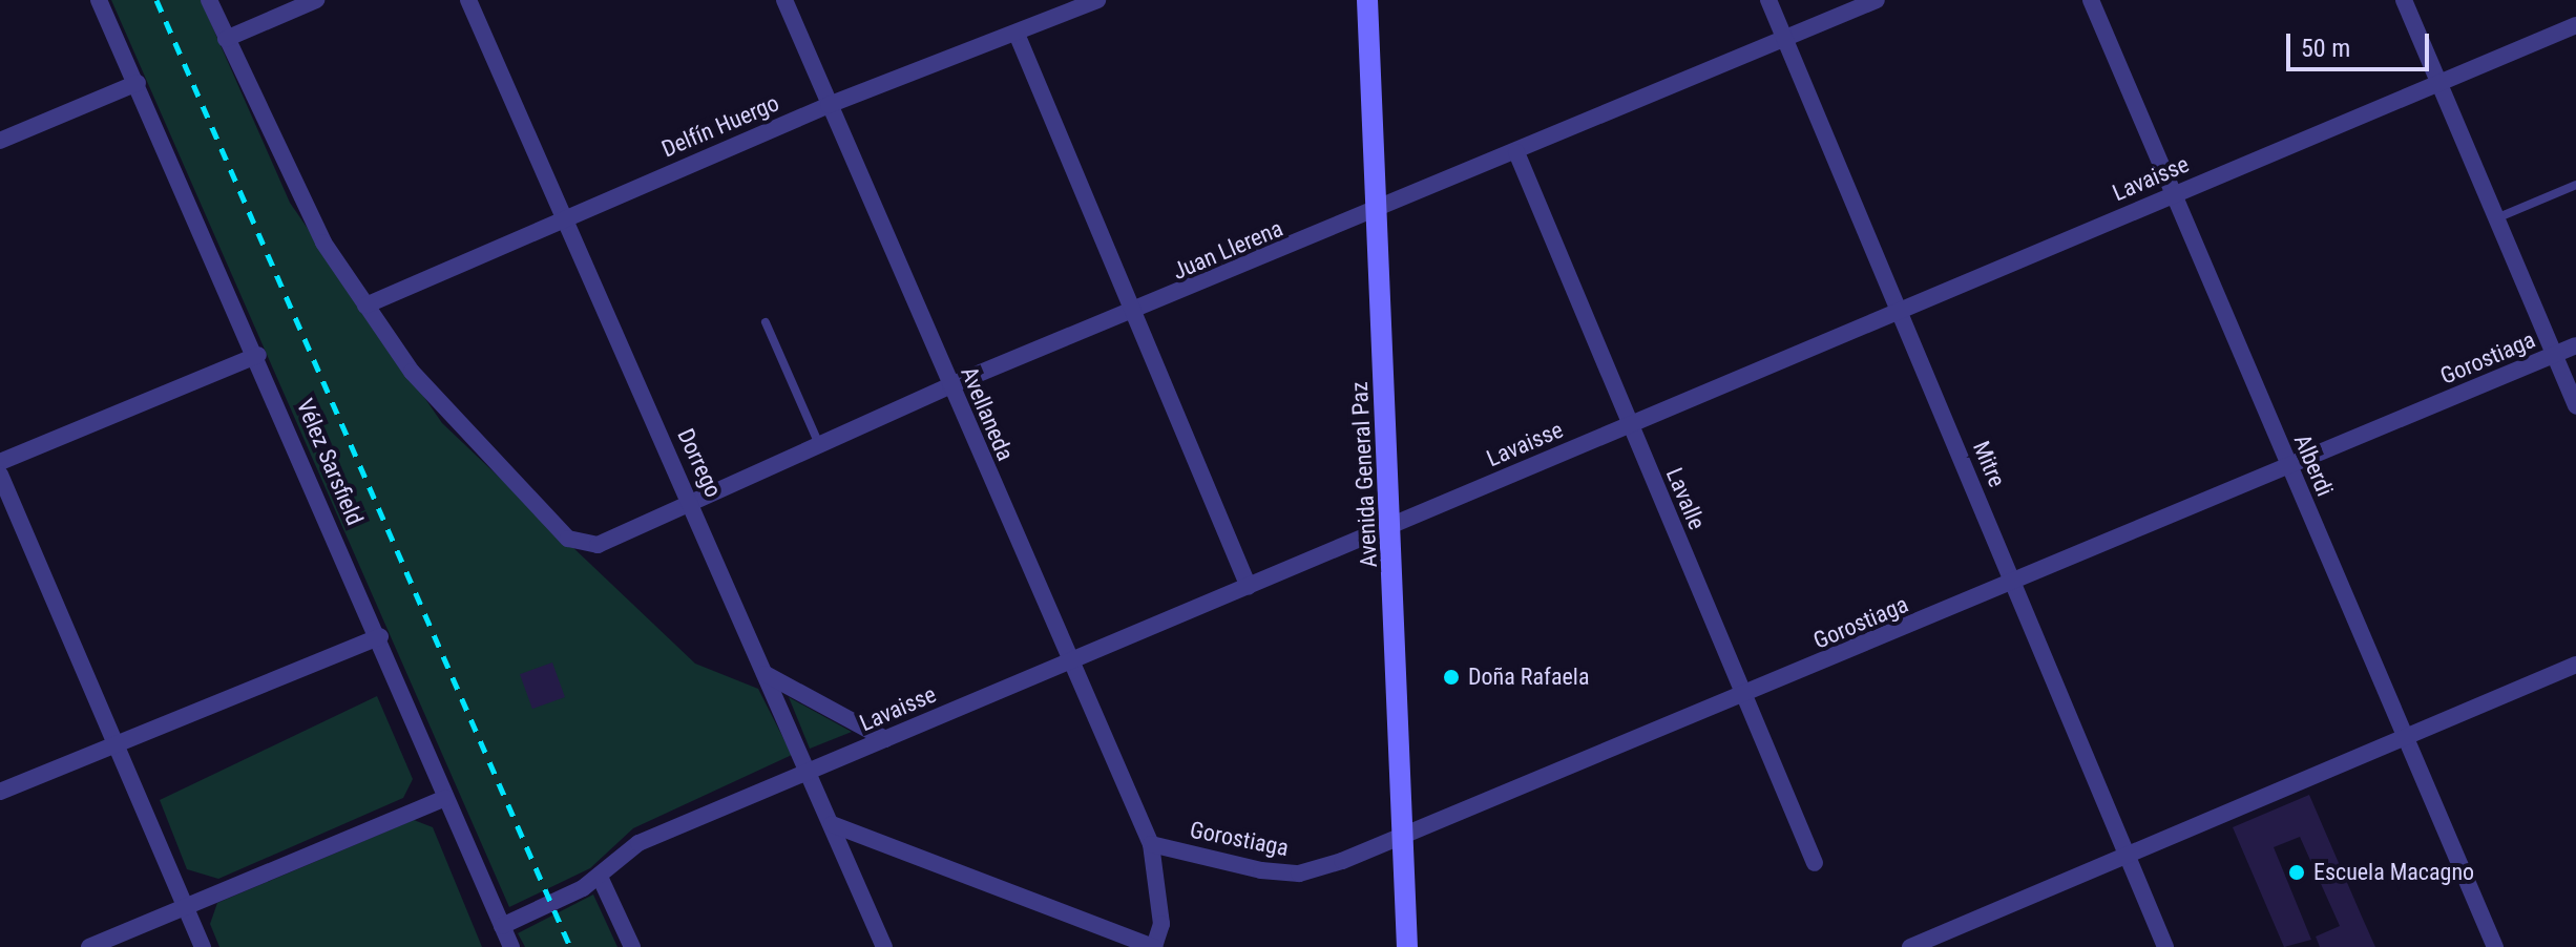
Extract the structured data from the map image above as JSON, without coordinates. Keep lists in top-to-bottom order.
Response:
{
  "streets": {
    "main road": ["Avenida General Paz"],
    "street": [
      "Delfín Huergo",
      "Lavaisse",
      "Juan Llerena",
      "Gorostiaga",
      "Avellaneda",
      "Vélez Sarsfield",
      "Dorrego",
      "Mitre",
      "Alberdi",
      "Lavalle"
    ]
  },
  "crossings": [
    ["Delfín Huergo", "Juan Llerena"],
    ["Delfín Huergo", "Avellaneda"],
    ["Delfín Huergo", "Dorrego"],
    ["Lavaisse", "Avellaneda"],
    ["Lavaisse", "Vélez Sarsfield"],
    ["Lavaisse", "Dorrego"],
    ["Lavaisse", "Mitre"],
    ["Lavaisse", "Alberdi"],
    ["Lavaisse", "Avenida General Paz"],
    ["Lavaisse", "Lavalle"],
    ["Juan Llerena", "Avellaneda"],
    ["Juan Llerena", "Dorrego"],
    ["Juan Llerena", "Mitre"],
    ["Juan Llerena", "Avenida General Paz"],
    ["Juan Llerena", "Lavalle"],
    ["Gorostiaga", "Avellaneda"],
    ["Gorostiaga", "Mitre"],
    ["Gorostiaga", "Alberdi"],
    ["Gorostiaga", "Avenida General Paz"],
    ["Gorostiaga", "Lavalle"]
  ],
  "places": ["Doña Rafaela", "Escuela Macagno"],
  "scale_bar": "50 m"
}
